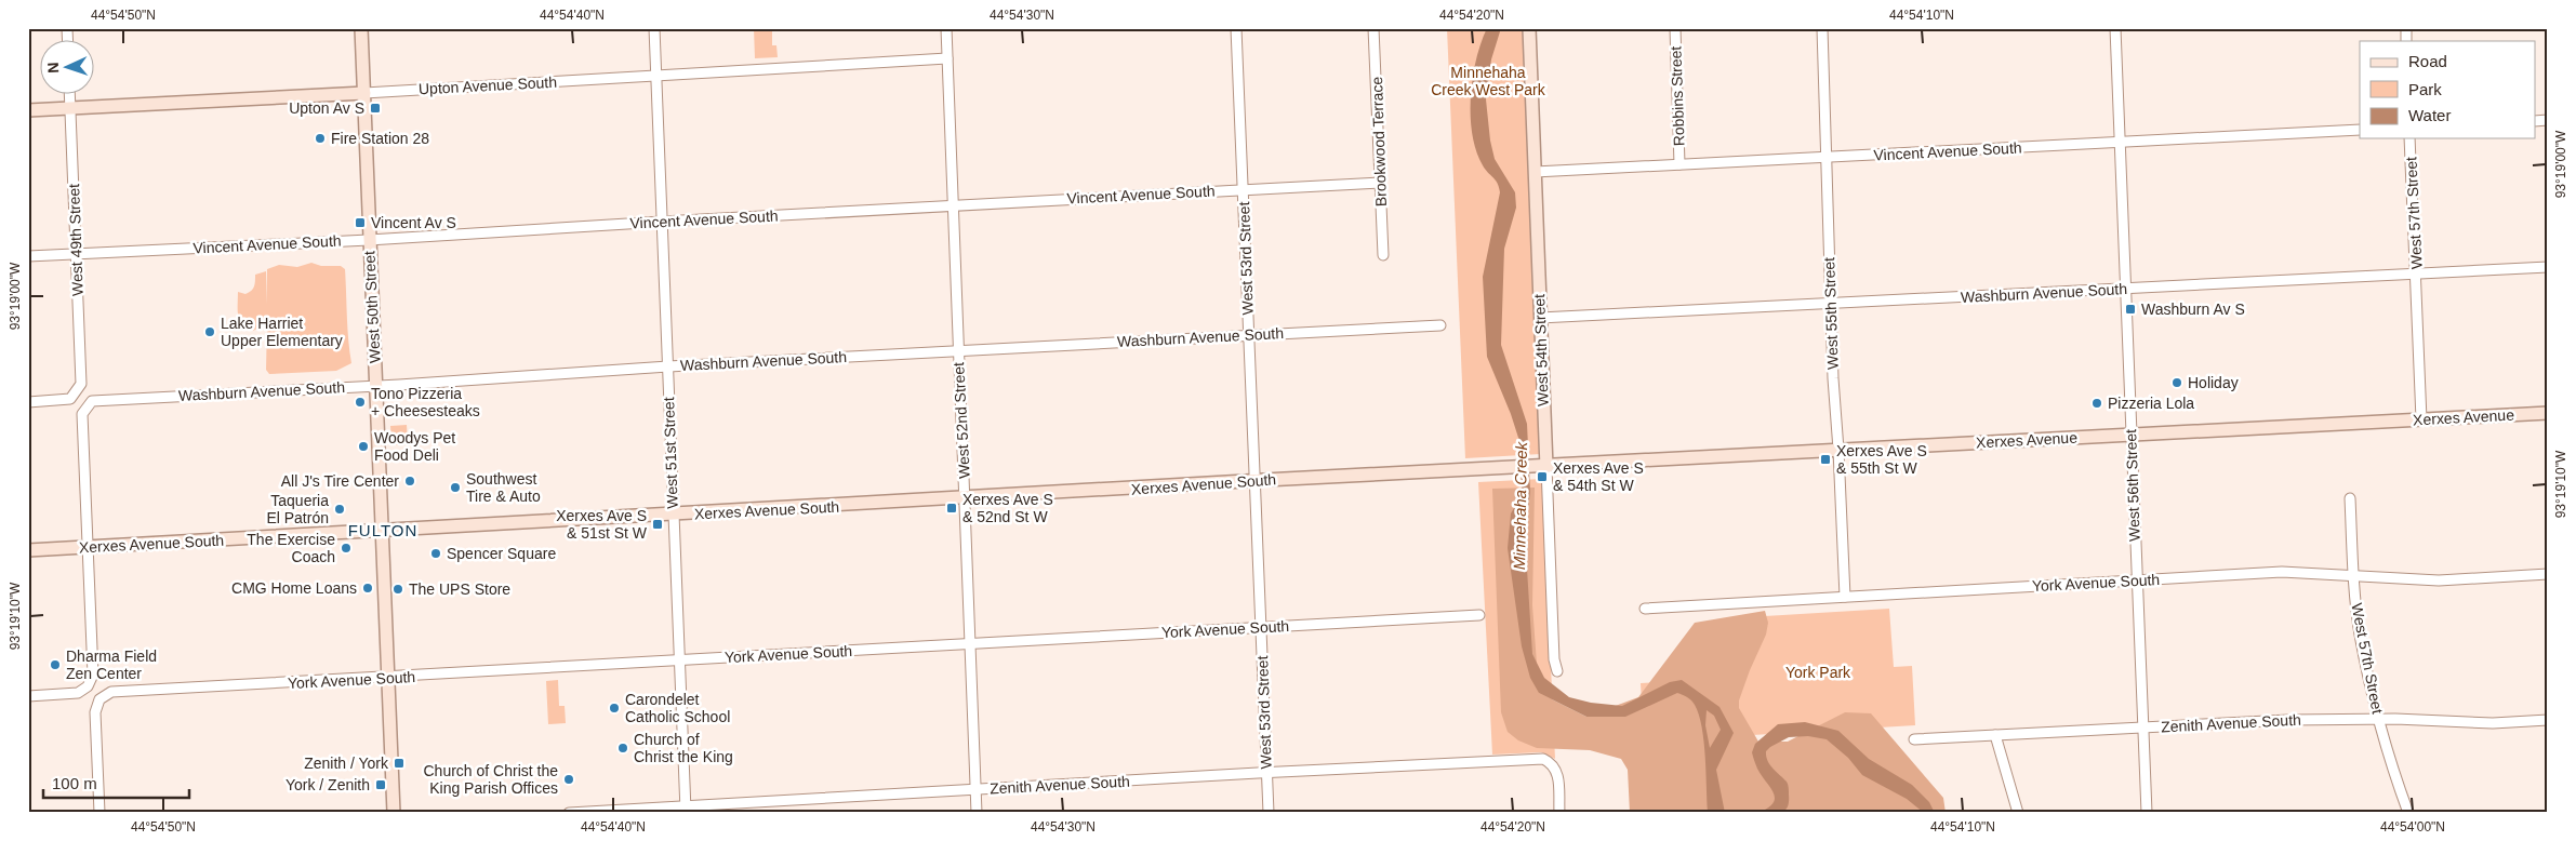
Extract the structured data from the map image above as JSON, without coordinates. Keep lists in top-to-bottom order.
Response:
{
  "streets": {
    "street": [
      "Upton Avenue South",
      "Robbins Street",
      "Brookwood Terrace",
      "Vincent Avenue South",
      "West 57th Street",
      "West 49th Street",
      "West 53rd Street",
      "Washburn Avenue South",
      "West 50th Street",
      "West 55th Street",
      "West 54th Street",
      "Xerxes Avenue",
      "West 52nd Street",
      "West 51st Street",
      "Xerxes Avenue South",
      "West 56th Street",
      "York Avenue South",
      "Zenith Avenue South"
    ]
  },
  "crossings": [
    ["Upton Avenue South", "West 49th Street"],
    ["Upton Avenue South", "West 50th Street"],
    ["Upton Avenue South", "West 52nd Street"],
    ["Upton Avenue South", "West 51st Street"],
    ["Robbins Street", "Vincent Avenue South"],
    ["Brookwood Terrace", "Vincent Avenue South"],
    ["Vincent Avenue South", "West 49th Street"],
    ["Vincent Avenue South", "West 53rd Street"],
    ["Vincent Avenue South", "West 50th Street"],
    ["Vincent Avenue South", "West 55th Street"],
    ["Vincent Avenue South", "West 54th Street"],
    ["Vincent Avenue South", "West 52nd Street"],
    ["Vincent Avenue South", "West 51st Street"],
    ["Vincent Avenue South", "West 56th Street"],
    ["West 57th Street", "Washburn Avenue South"],
    ["West 57th Street", "Xerxes Avenue"],
    ["West 57th Street", "York Avenue South"],
    ["West 57th Street", "Zenith Avenue South"],
    ["West 53rd Street", "Washburn Avenue South"],
    ["West 53rd Street", "Xerxes Avenue South"],
    ["West 53rd Street", "York Avenue South"],
    ["West 53rd Street", "Zenith Avenue South"],
    ["Washburn Avenue South", "West 50th Street"],
    ["Washburn Avenue South", "West 55th Street"],
    ["Washburn Avenue South", "West 54th Street"],
    ["Washburn Avenue South", "West 52nd Street"],
    ["Washburn Avenue South", "West 51st Street"],
    ["Washburn Avenue South", "Xerxes Avenue South"],
    ["Washburn Avenue South", "West 56th Street"],
    ["West 50th Street", "Xerxes Avenue South"],
    ["West 50th Street", "York Avenue South"],
    ["West 55th Street", "Xerxes Avenue"],
    ["West 55th Street", "York Avenue South"],
    ["West 54th Street", "Xerxes Avenue"],
    ["Xerxes Avenue", "Xerxes Avenue South"],
    ["Xerxes Avenue", "West 56th Street"],
    ["West 52nd Street", "Xerxes Avenue South"],
    ["West 52nd Street", "York Avenue South"],
    ["West 52nd Street", "Zenith Avenue South"],
    ["West 51st Street", "Xerxes Avenue South"],
    ["West 51st Street", "York Avenue South"],
    ["West 51st Street", "Zenith Avenue South"],
    ["West 56th Street", "York Avenue South"],
    ["West 56th Street", "Zenith Avenue South"]
  ],
  "districts": ["FULTON"],
  "water": ["Minnehaha Creek"],
  "parks": ["Minnehaha Creek West Park", "York Park"],
  "places": {
    "transit": [
      "Upton Av S",
      "Vincent Av S",
      "Washburn Av S",
      "Xerxes Ave S & 55th St W",
      "Xerxes Ave S & 54th St W",
      "Xerxes Ave S & 52nd St W",
      "Xerxes Ave S & 51st St W",
      "Zenith / York",
      "York / Zenith"
    ],
    "other": [
      "Fire Station 28",
      "Lake Harriet Upper Elementary",
      "Holiday",
      "Tono Pizzeria + Cheesesteaks",
      "Pizzeria Lola",
      "Woodys Pet Food Deli",
      "All J's Tire Center",
      "Southwest Tire & Auto",
      "Taqueria El Patrón",
      "The Exercise Coach",
      "Spencer Square",
      "CMG Home Loans",
      "The UPS Store",
      "Dharma Field Zen Center",
      "Carondelet Catholic School",
      "Church of Christ the King",
      "Church of Christ the King Parish Offices"
    ]
  },
  "legend": ["Road", "Park", "Water"],
  "scale_bar": "100 m",
  "north": "left",
  "coordinates": [
    "44°54'50\"N",
    "44°54'40\"N",
    "44°54'30\"N",
    "44°54'20\"N",
    "44°54'10\"N",
    "93°19'00\"W",
    "93°19'10\"W",
    "44°54'00\"N"
  ]
}
